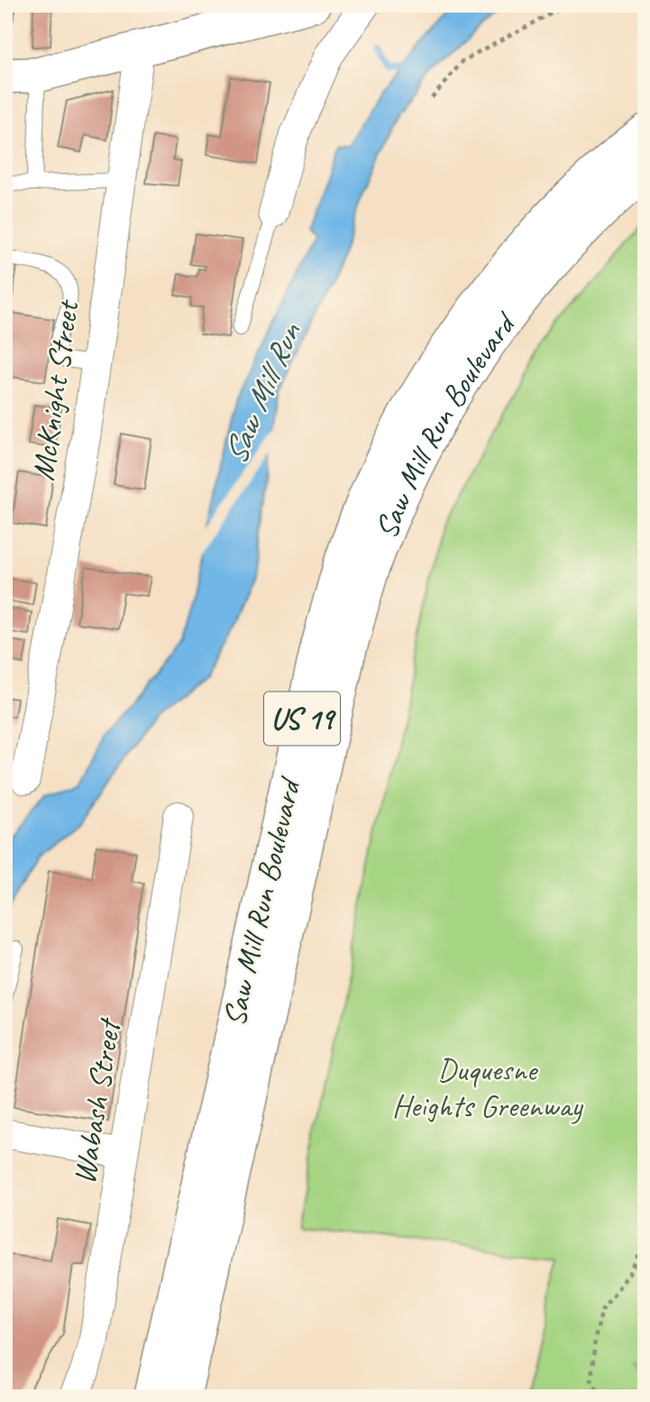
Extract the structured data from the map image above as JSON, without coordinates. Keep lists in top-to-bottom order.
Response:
{
  "streets": {
    "main road": ["Saw Mill Run Boulevard", "US 19"],
    "street": ["McKnight Street", "Wabash Street"]
  },
  "water": ["Saw Mill Run"],
  "parks": ["Duquesne Heights Greenway"]
}
